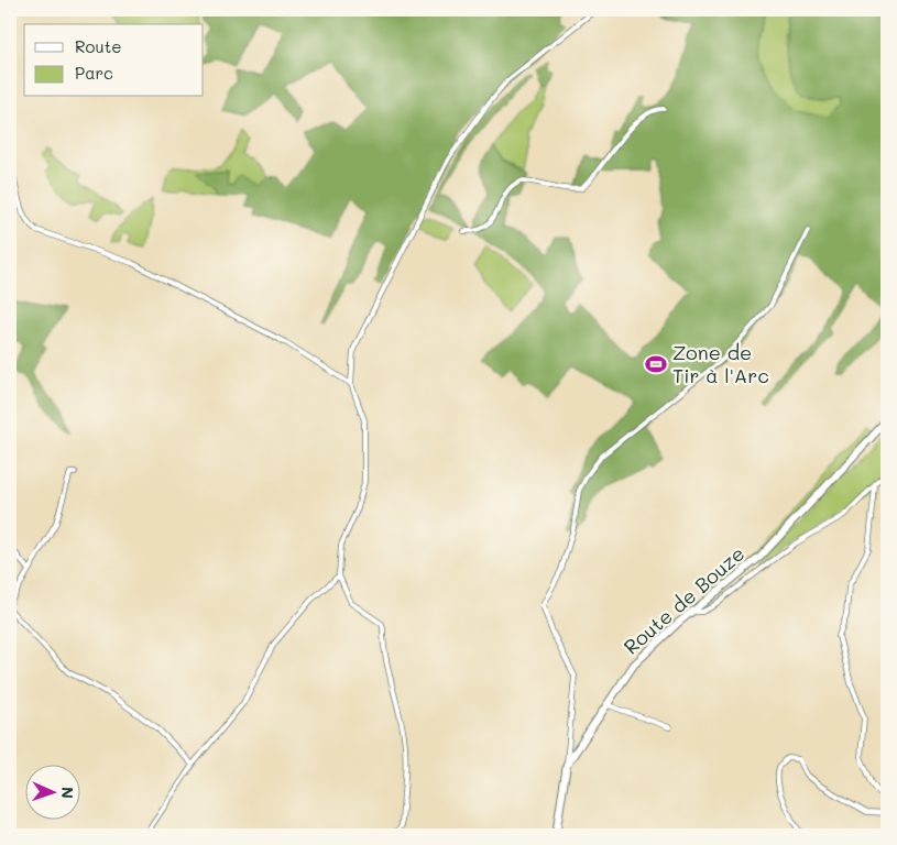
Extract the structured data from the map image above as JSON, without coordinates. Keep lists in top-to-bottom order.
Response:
{
  "streets": {
    "main road": ["Route de Bouze"]
  },
  "places": {
    "sports": ["Zone de Tir à l'Arc"]
  },
  "legend": ["Route", "Parc"],
  "north": "right"
}
